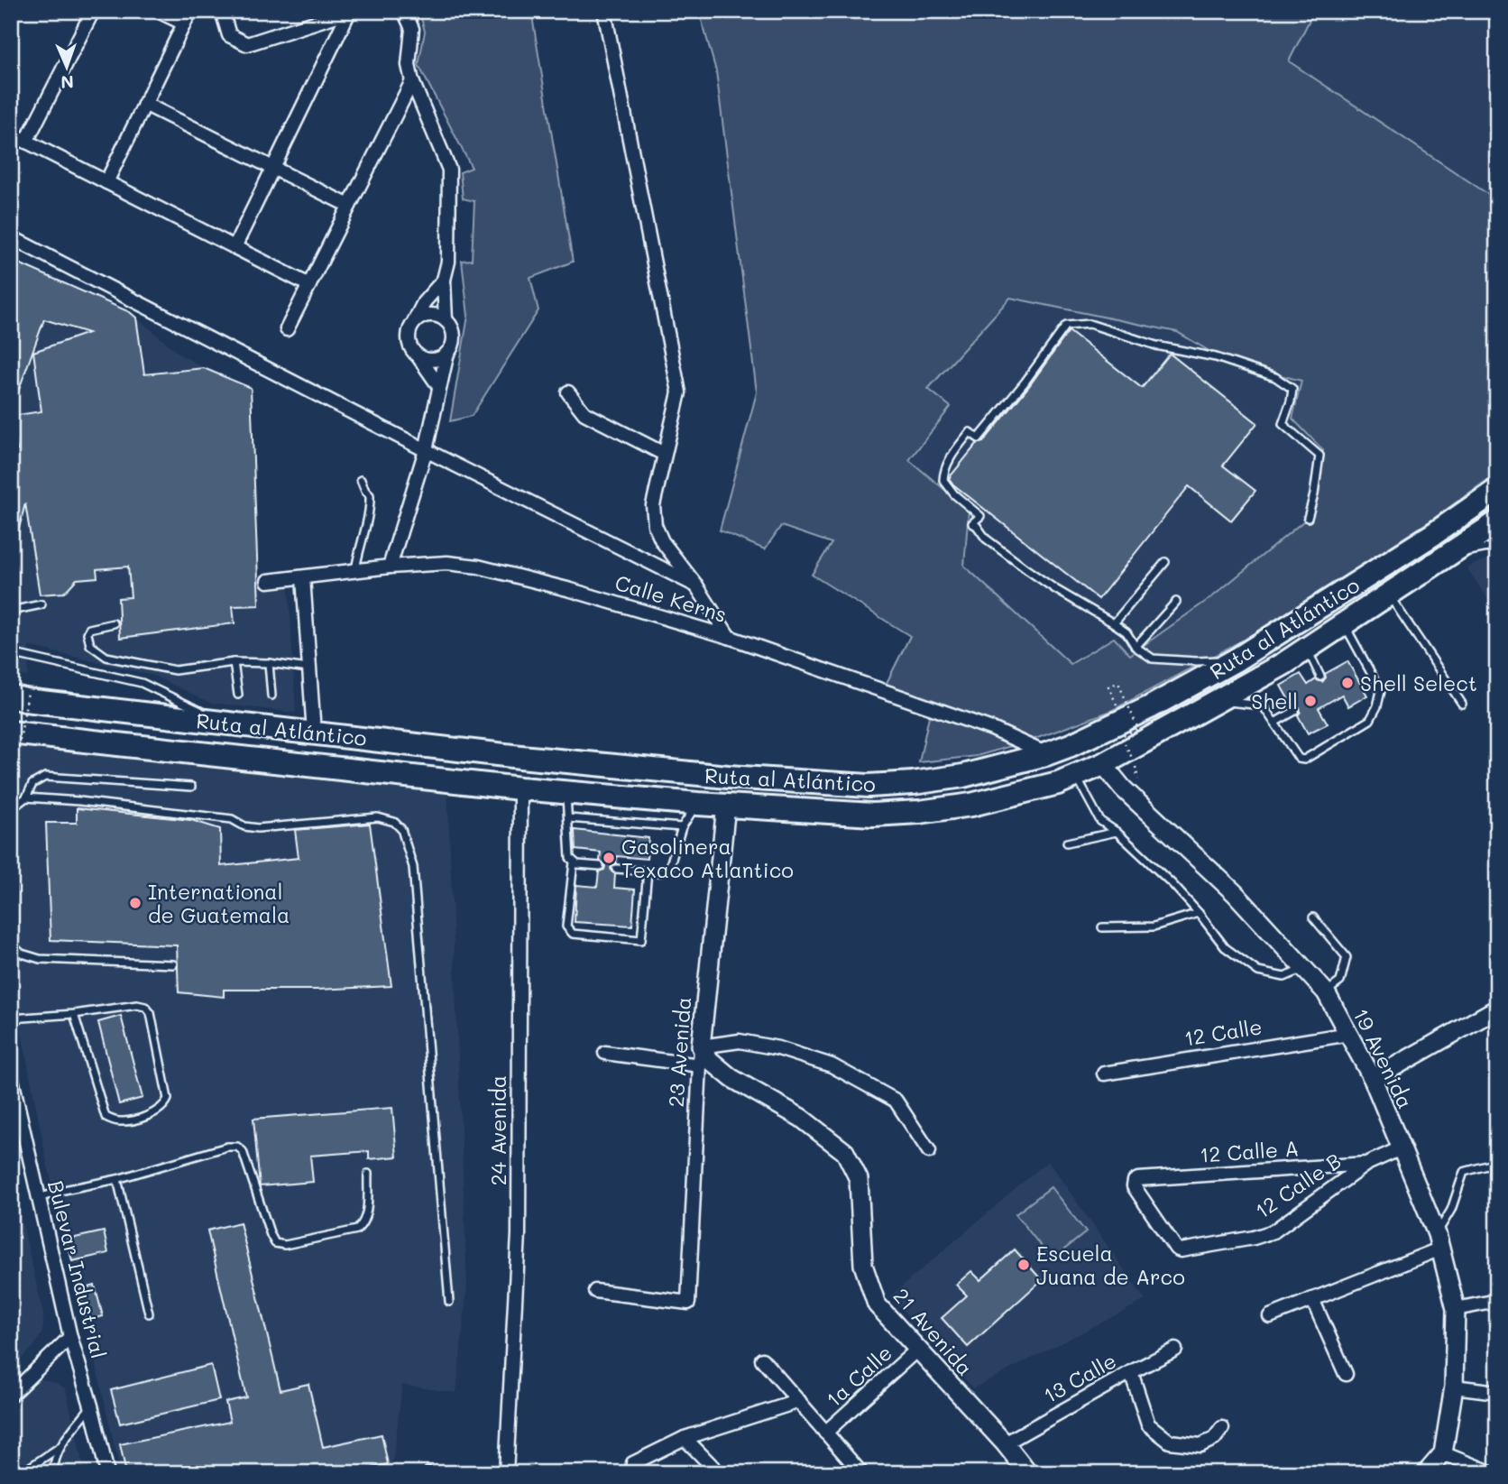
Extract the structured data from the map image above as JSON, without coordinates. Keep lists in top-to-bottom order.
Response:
{
  "streets": {
    "highway": ["Ruta al Atlántico"],
    "street": [
      "Calle Kerns",
      "12 Calle",
      "23 Avenida",
      "19 Avenida",
      "24 Avenida",
      "12 Calle A",
      "12 Calle B",
      "Bulevar Industrial",
      "21 Avenida",
      "1a Calle",
      "13 Calle"
    ]
  },
  "crossings": [
    ["Calle Kerns", "Ruta al Atlántico"],
    ["Ruta al Atlántico", "23 Avenida"],
    ["Ruta al Atlántico", "19 Avenida"],
    ["Ruta al Atlántico", "24 Avenida"],
    ["12 Calle", "19 Avenida"],
    ["23 Avenida", "21 Avenida"],
    ["12 Calle A", "12 Calle B"],
    ["21 Avenida", "1a Calle"],
    ["21 Avenida", "13 Calle"]
  ],
  "places": [
    "Shell Select",
    "Shell",
    "Gasolinera Texaco Atlantico",
    "International de Guatemala",
    "Escuela Juana de Arco"
  ],
  "north": "bottom"
}
